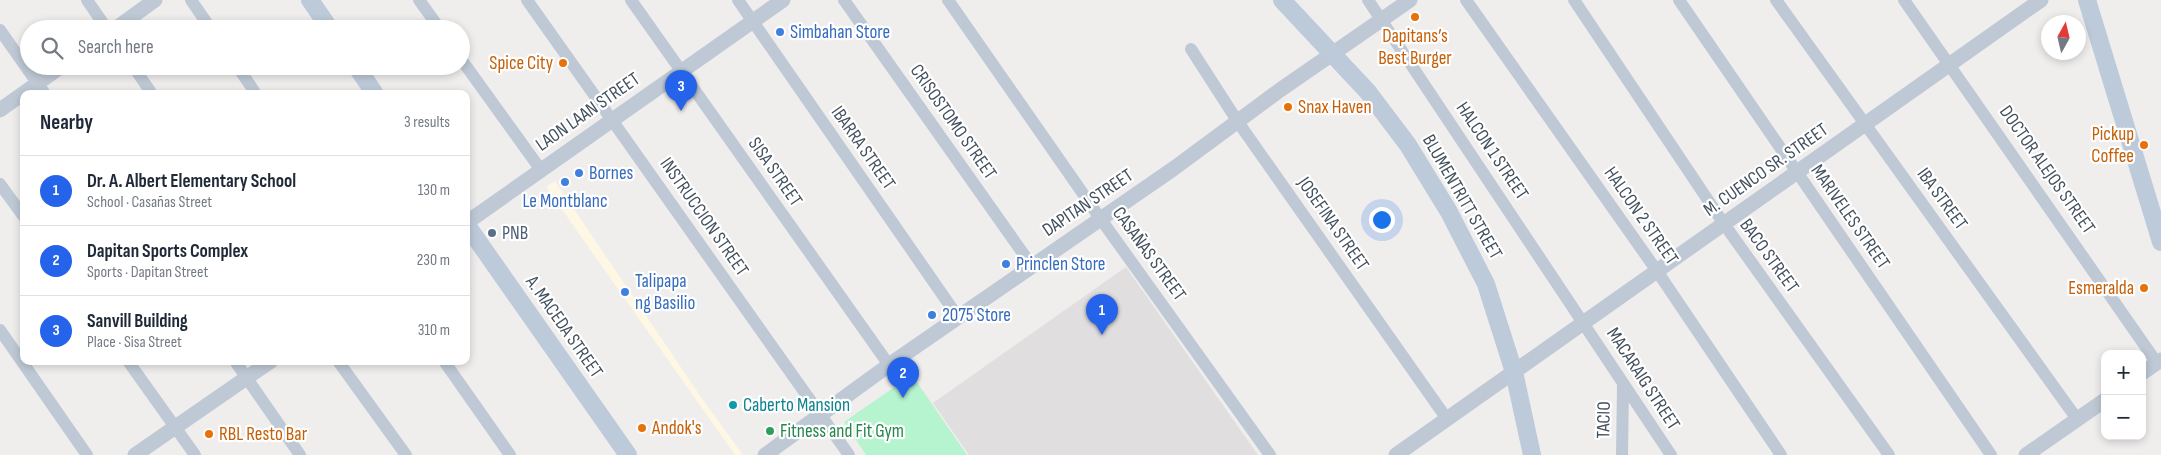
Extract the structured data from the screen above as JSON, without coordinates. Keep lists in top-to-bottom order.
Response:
{
  "streets": {
    "main road": ["BLUMENTRITT STREET", "A. MACEDA STREET"],
    "street": [
      "LAON LAAN STREET",
      "CRISOSTOMO STREET",
      "IBARRA STREET",
      "HALCON 1 STREET",
      "M. CUENCO SR. STREET",
      "DOCTOR ALEJOS STREET",
      "SISA STREET",
      "IBA STREET",
      "DAPITAN STREET",
      "HALCON 2 STREET",
      "INSTRUCCION STREET",
      "MARIVELES STREET",
      "JOSEFINA STREET",
      "CASAÑAS STREET",
      "BACO STREET",
      "MACARAIG STREET",
      "TACIO"
    ]
  },
  "crossings": [
    ["LAON LAAN STREET", "IBARRA STREET"],
    ["LAON LAAN STREET", "SISA STREET"],
    ["LAON LAAN STREET", "INSTRUCCION STREET"],
    ["CRISOSTOMO STREET", "DAPITAN STREET"],
    ["IBARRA STREET", "DAPITAN STREET"],
    ["HALCON 1 STREET", "M. CUENCO SR. STREET"],
    ["HALCON 1 STREET", "DAPITAN STREET"],
    ["HALCON 1 STREET", "MACARAIG STREET"],
    ["M. CUENCO SR. STREET", "DOCTOR ALEJOS STREET"],
    ["M. CUENCO SR. STREET", "BLUMENTRITT STREET"],
    ["M. CUENCO SR. STREET", "IBA STREET"],
    ["M. CUENCO SR. STREET", "HALCON 2 STREET"],
    ["M. CUENCO SR. STREET", "MARIVELES STREET"],
    ["M. CUENCO SR. STREET", "JOSEFINA STREET"],
    ["M. CUENCO SR. STREET", "BACO STREET"],
    ["M. CUENCO SR. STREET", "MACARAIG STREET"],
    ["SISA STREET", "DAPITAN STREET"],
    ["BLUMENTRITT STREET", "DAPITAN STREET"],
    ["DAPITAN STREET", "INSTRUCCION STREET"],
    ["DAPITAN STREET", "JOSEFINA STREET"],
    ["DAPITAN STREET", "CASAÑAS STREET"],
    ["MACARAIG STREET", "TACIO"]
  ],
  "places": [
    "Dapitans’s Best Burger",
    "Simbahan Store",
    "Spice City",
    "Snax Haven",
    "Pickup Coffee",
    "Bornes",
    "Le Montblanc",
    "PNB",
    "Princlen Store",
    "Esmeralda",
    "Talipapa ng Basilio",
    "2075 Store",
    "Caberto Mansion",
    "Andok's",
    "Fitness and Fit Gym",
    "RBL Resto Bar"
  ],
  "north": "top",
  "page": {
    "search": "Search here",
    "pins": ["3", "1", "2"],
    "heading": ["Nearby", "3 results"],
    "list": [
      {
        "mark": "1",
        "name": "Dr. A. Albert Elementary School",
        "note": "School · Casañas Street",
        "value": "130 m"
      },
      {
        "mark": "2",
        "name": "Dapitan Sports Complex",
        "note": "Sports · Dapitan Street",
        "value": "230 m"
      },
      {
        "mark": "3",
        "name": "Sanvill Building",
        "note": "Place · Sisa Street",
        "value": "310 m"
      }
    ],
    "map_buttons": ["+", "−"]
  }
}
